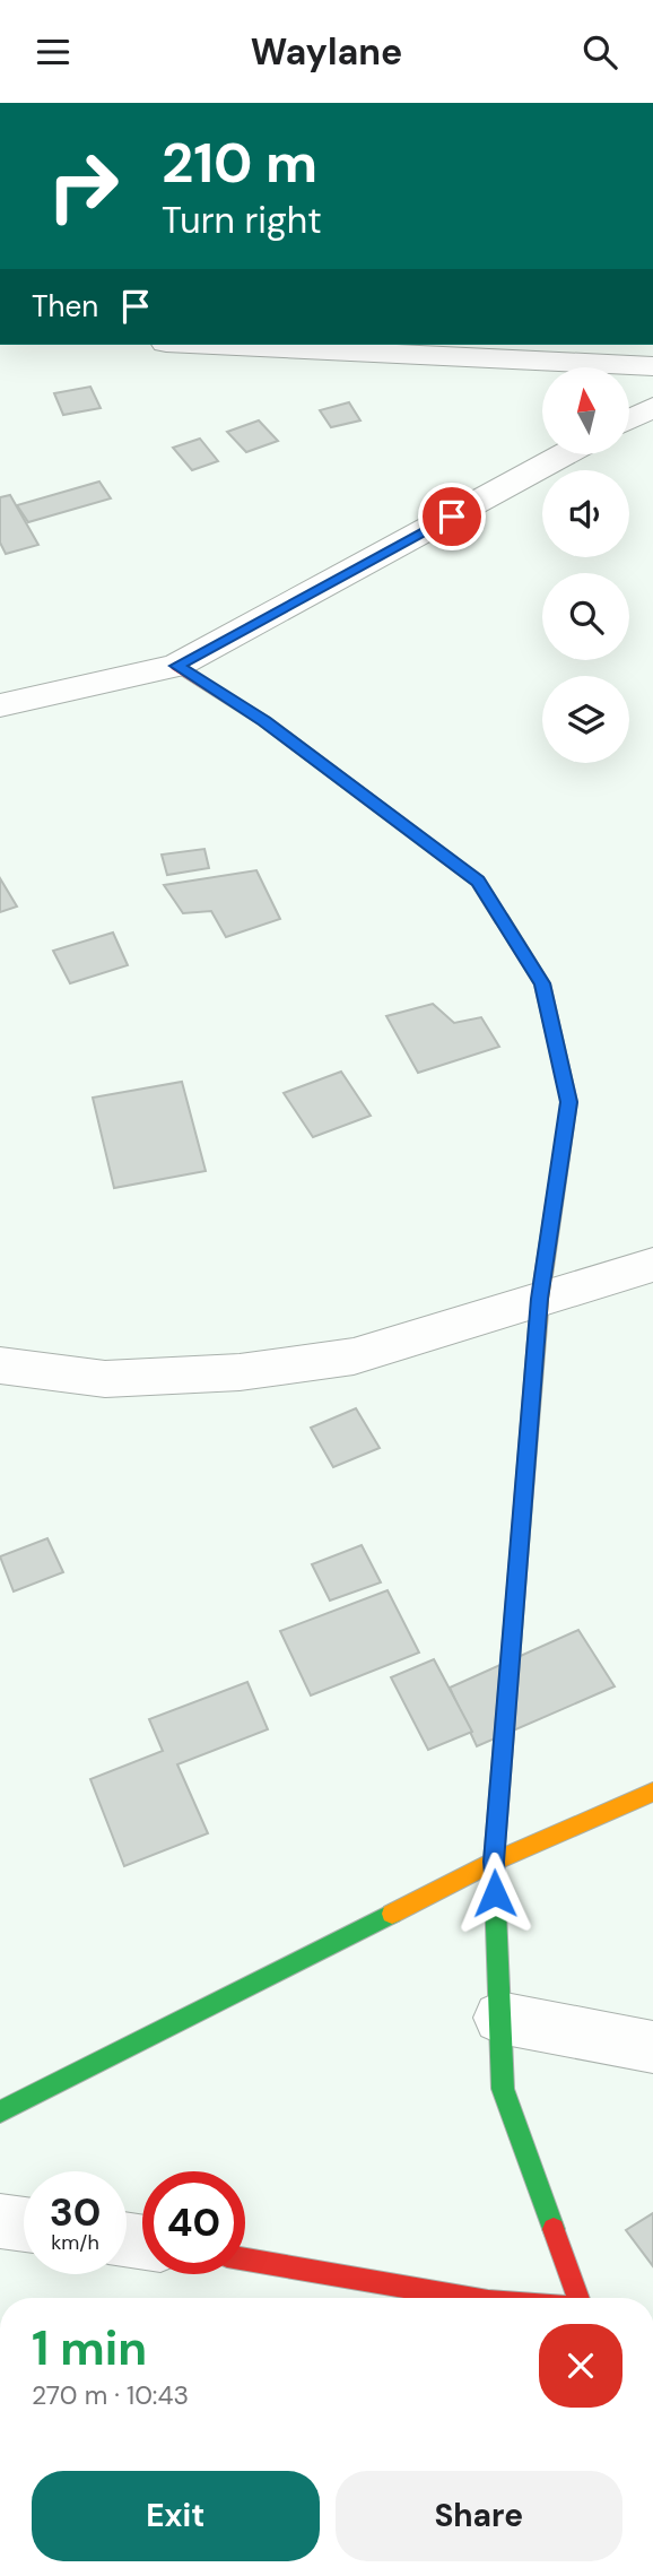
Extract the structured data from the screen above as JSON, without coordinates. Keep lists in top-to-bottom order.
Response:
{
  "north": "top",
  "page": {
    "header": "Waylane",
    "turn": ["210 m", "Turn right"],
    "then": "Then",
    "speed": "30 km/h",
    "limit": "40",
    "heading": ["1 min", "270 m · 10:43"],
    "buttons": ["Exit", "Share"]
  }
}
